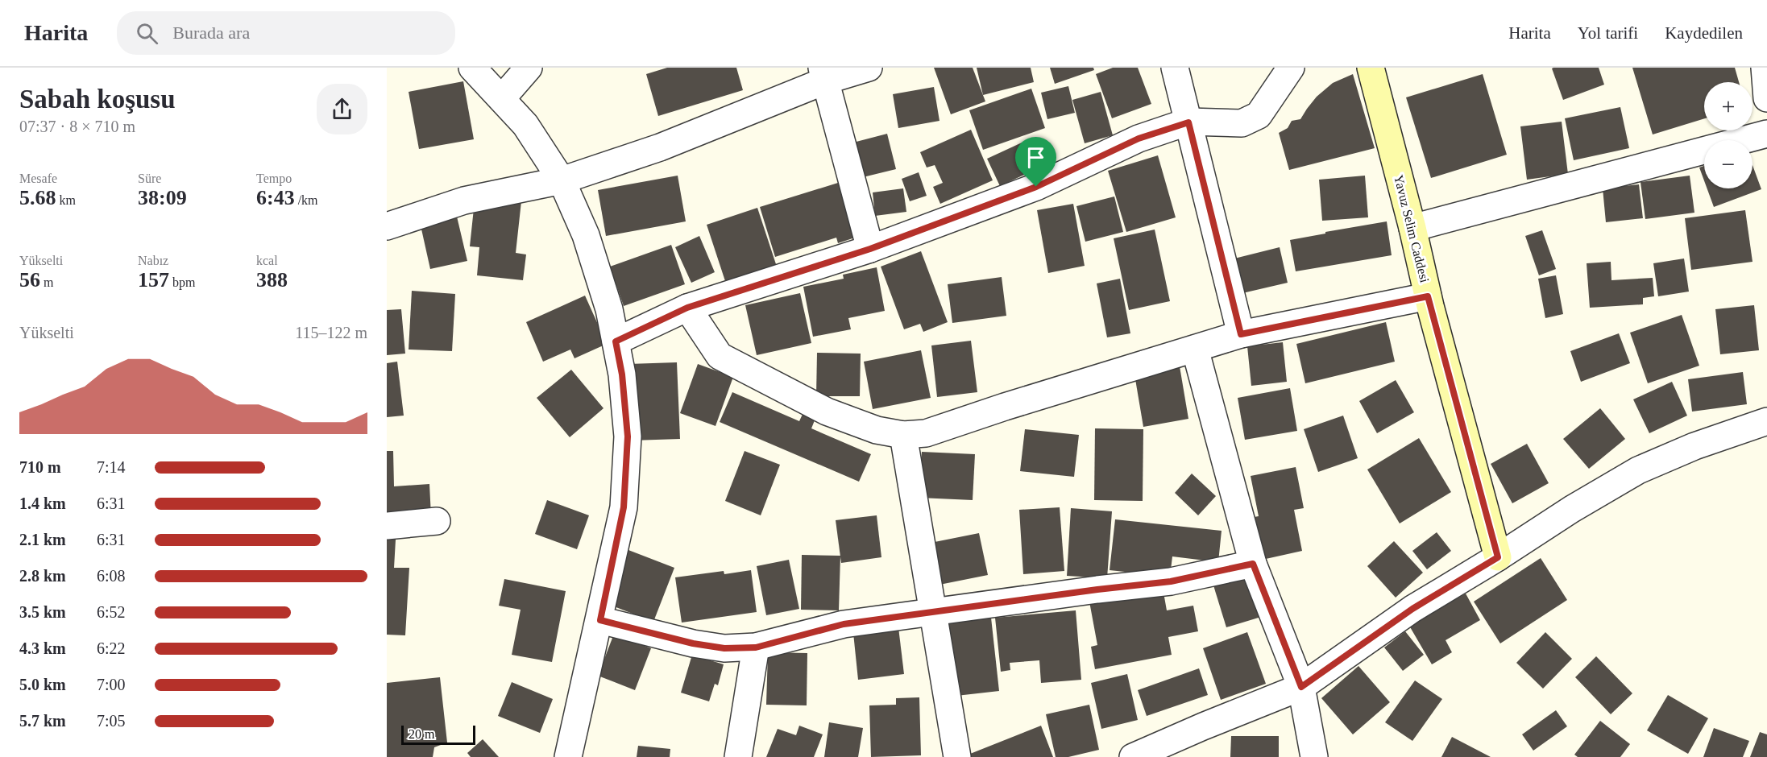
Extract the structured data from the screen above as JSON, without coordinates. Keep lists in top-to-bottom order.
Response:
{
  "streets": {
    "street": ["Yavuz Selim Caddesi"]
  },
  "scale_bar": "20 m",
  "page": {
    "header": "Harita",
    "search": "Burada ara",
    "nav": ["Harita", "Yol tarifi", "Kaydedilen"],
    "heading": ["Sabah koşusu", "07:37 · 8 × 710 m"],
    "map_buttons": ["+", "−"],
    "stats": [
      ["Mesafe", "5.68 km"],
      ["Süre", "38:09"],
      ["Tempo", "6:43 /km"],
      ["Yükselti", "56 m"],
      ["Nabız", "157 bpm"],
      ["kcal", "388"]
    ],
    "chart": ["Yükselti", "115–122 m"],
    "list": [
      {
        "name": "710 m",
        "note": "7:14"
      },
      {
        "name": "1.4 km",
        "note": "6:31"
      },
      {
        "name": "2.1 km",
        "note": "6:31"
      },
      {
        "name": "2.8 km",
        "note": "6:08"
      },
      {
        "name": "3.5 km",
        "note": "6:52"
      },
      {
        "name": "4.3 km",
        "note": "6:22"
      },
      {
        "name": "5.0 km",
        "note": "7:00"
      },
      {
        "name": "5.7 km",
        "note": "7:05"
      }
    ],
    "scale": "20 m"
  }
}
